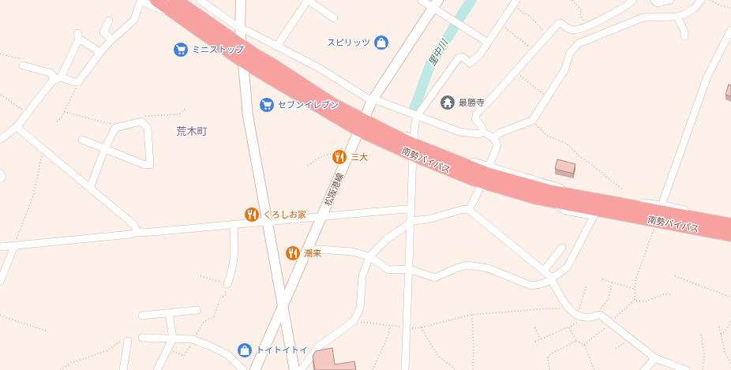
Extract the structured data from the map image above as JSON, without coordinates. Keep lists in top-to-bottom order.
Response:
{
  "streets": {
    "highway": ["南勢バイパス"],
    "main road": ["松阪港線"]
  },
  "crossings": [
    ["南勢バイパス", "松阪港線"]
  ],
  "districts": ["荒木町"],
  "water": ["里中川"],
  "places": {
    "shop": ["スピリッツ", "トイトイトイ"],
    "supermarket": ["ミニストップ", "セブンイレブン"],
    "temple": ["最勝寺"],
    "restaurant": ["三大", "くろしお家", "潮来"]
  }
}
